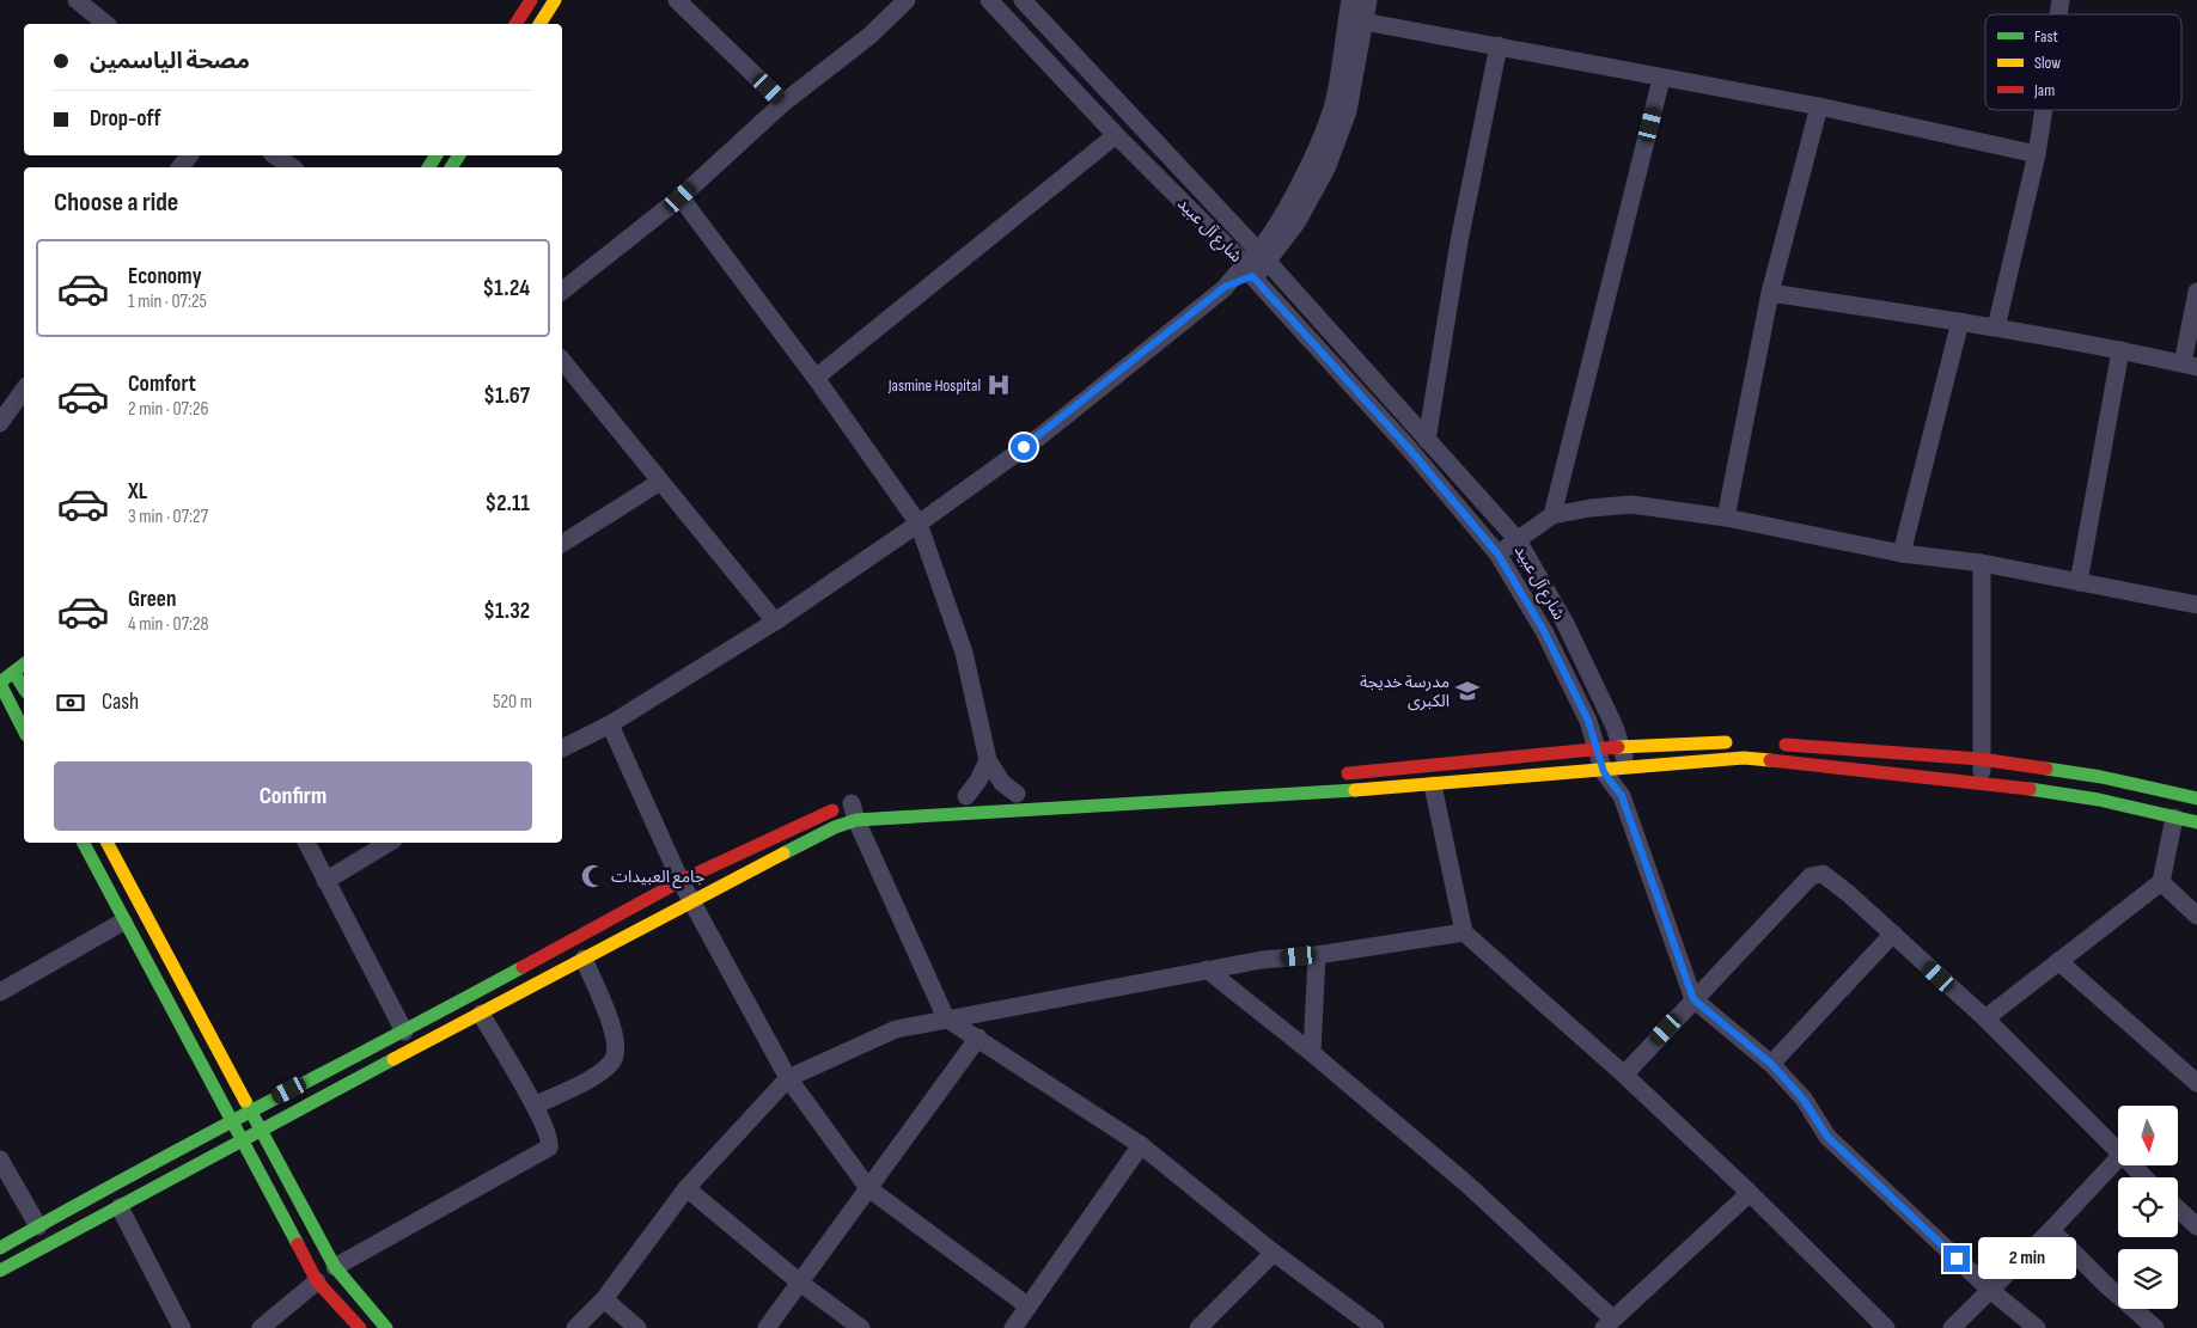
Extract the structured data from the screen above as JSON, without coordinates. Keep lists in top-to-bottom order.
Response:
{
  "streets": {
    "street": ["شارع آل عبيد"]
  },
  "places": {
    "hospital": ["Jasmine Hospital"],
    "school or university": ["مدرسة خديجة الكبرى"],
    "mosque": ["جامع العبيدات"]
  },
  "legend": ["Fast", "Slow", "Jam"],
  "north": "bottom",
  "page": {
    "banner": ["مصحة الياسمين", "Drop-off"],
    "heading": "Choose a ride",
    "list": [
      {
        "name": "Economy",
        "note": "1 min · 07:25",
        "value": "$1.24"
      },
      {
        "name": "Comfort",
        "note": "2 min · 07:26",
        "value": "$1.67"
      },
      {
        "name": "XL",
        "note": "3 min · 07:27",
        "value": "$2.11"
      },
      {
        "name": "Green",
        "note": "4 min · 07:28",
        "value": "$1.32"
      }
    ],
    "pay": ["Cash", "520 m"],
    "buttons": "Confirm",
    "bubble": "2 min"
  }
}
